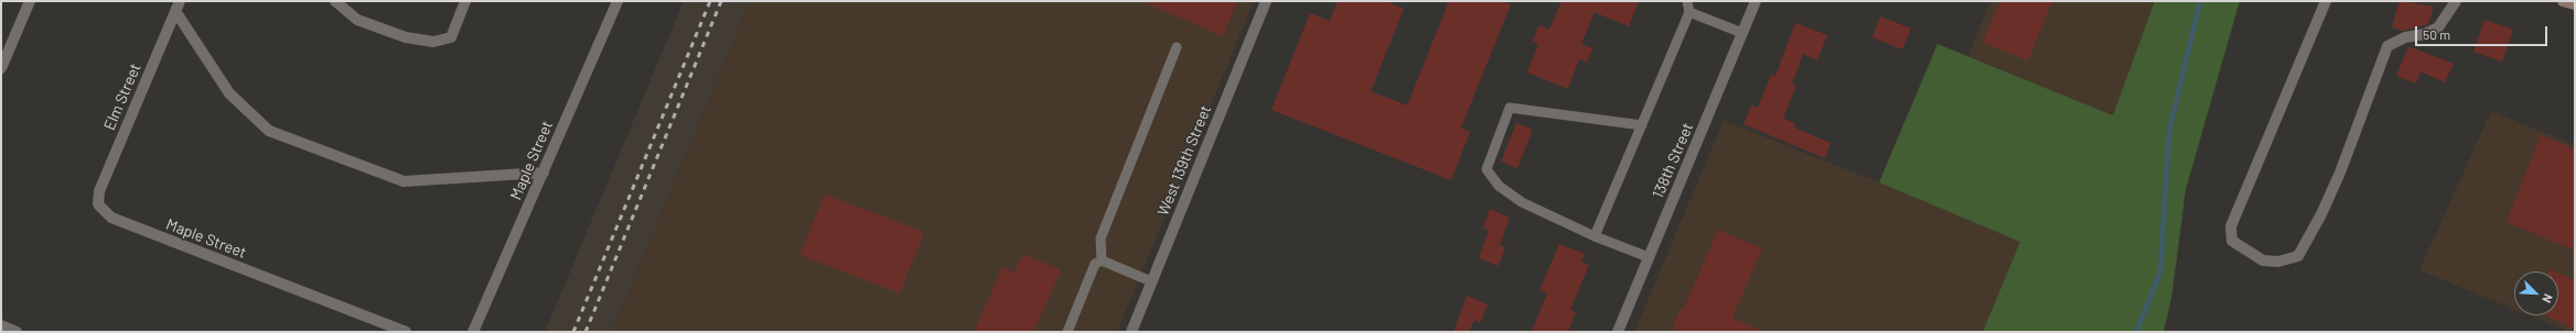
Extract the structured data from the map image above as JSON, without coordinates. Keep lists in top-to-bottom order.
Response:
{
  "streets": {
    "street": [
      "Elm Street",
      "Maple Street",
      "West 139th Street",
      "138th Street"
    ]
  },
  "crossings": [
    ["Elm Street", "Maple Street"]
  ],
  "scale_bar": "50 m",
  "north": "bottom right"
}
